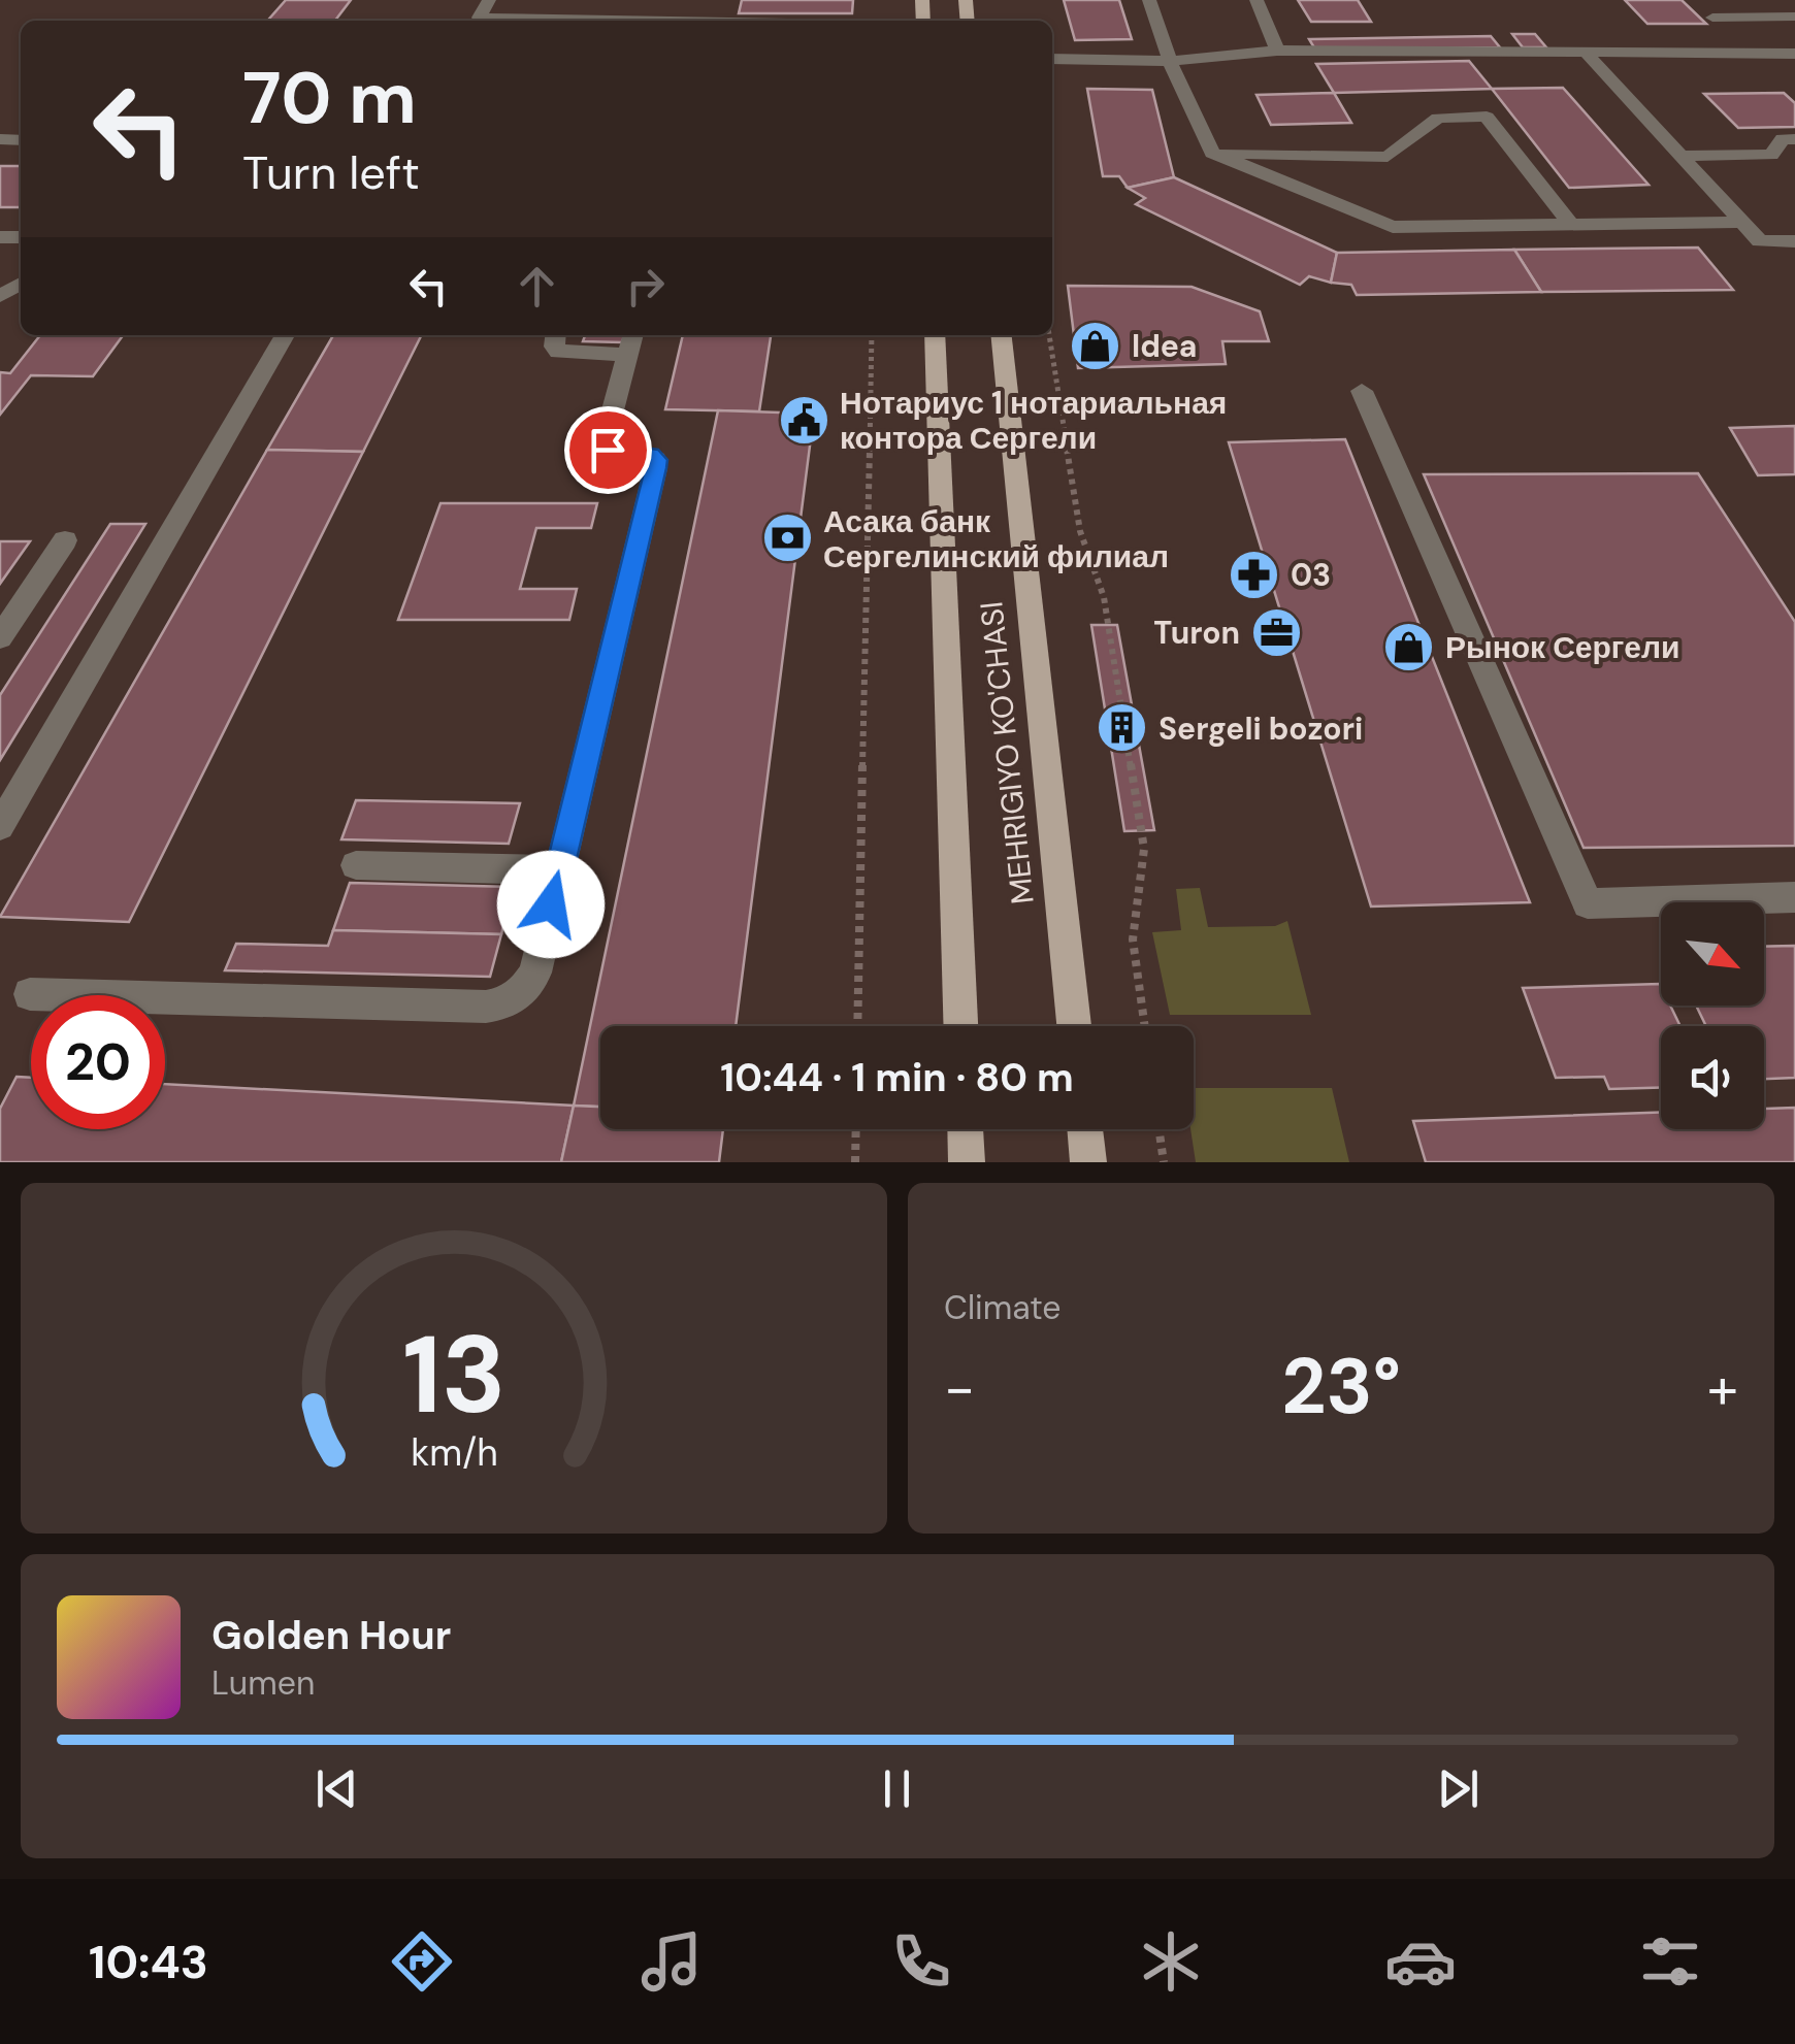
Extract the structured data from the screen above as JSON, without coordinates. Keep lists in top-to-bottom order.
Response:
{
  "streets": {
    "main road": ["MEHRIGIYO KO'CHASI"]
  },
  "places": {
    "shop": ["Idea", "Рынок Сергели"],
    "public building": ["Нотариус 1 нотариальная контора Сергели"],
    "bank": ["Асака банк Сергелинский филиал"],
    "pharmacy": ["03"],
    "office": ["Turon"],
    "building": ["Sergeli bozori"]
  },
  "north": "bottom right",
  "page": {
    "turn": ["70 m", "Turn left"],
    "limit": "20",
    "trip": "10:44 · 1 min · 80 m",
    "tile": "Climate",
    "heat": ["−", "23°", "+"],
    "song": ["Golden Hour", "Lumen"],
    "tabs": "10:43",
    "gauge": ["13", "km/h"]
  }
}
